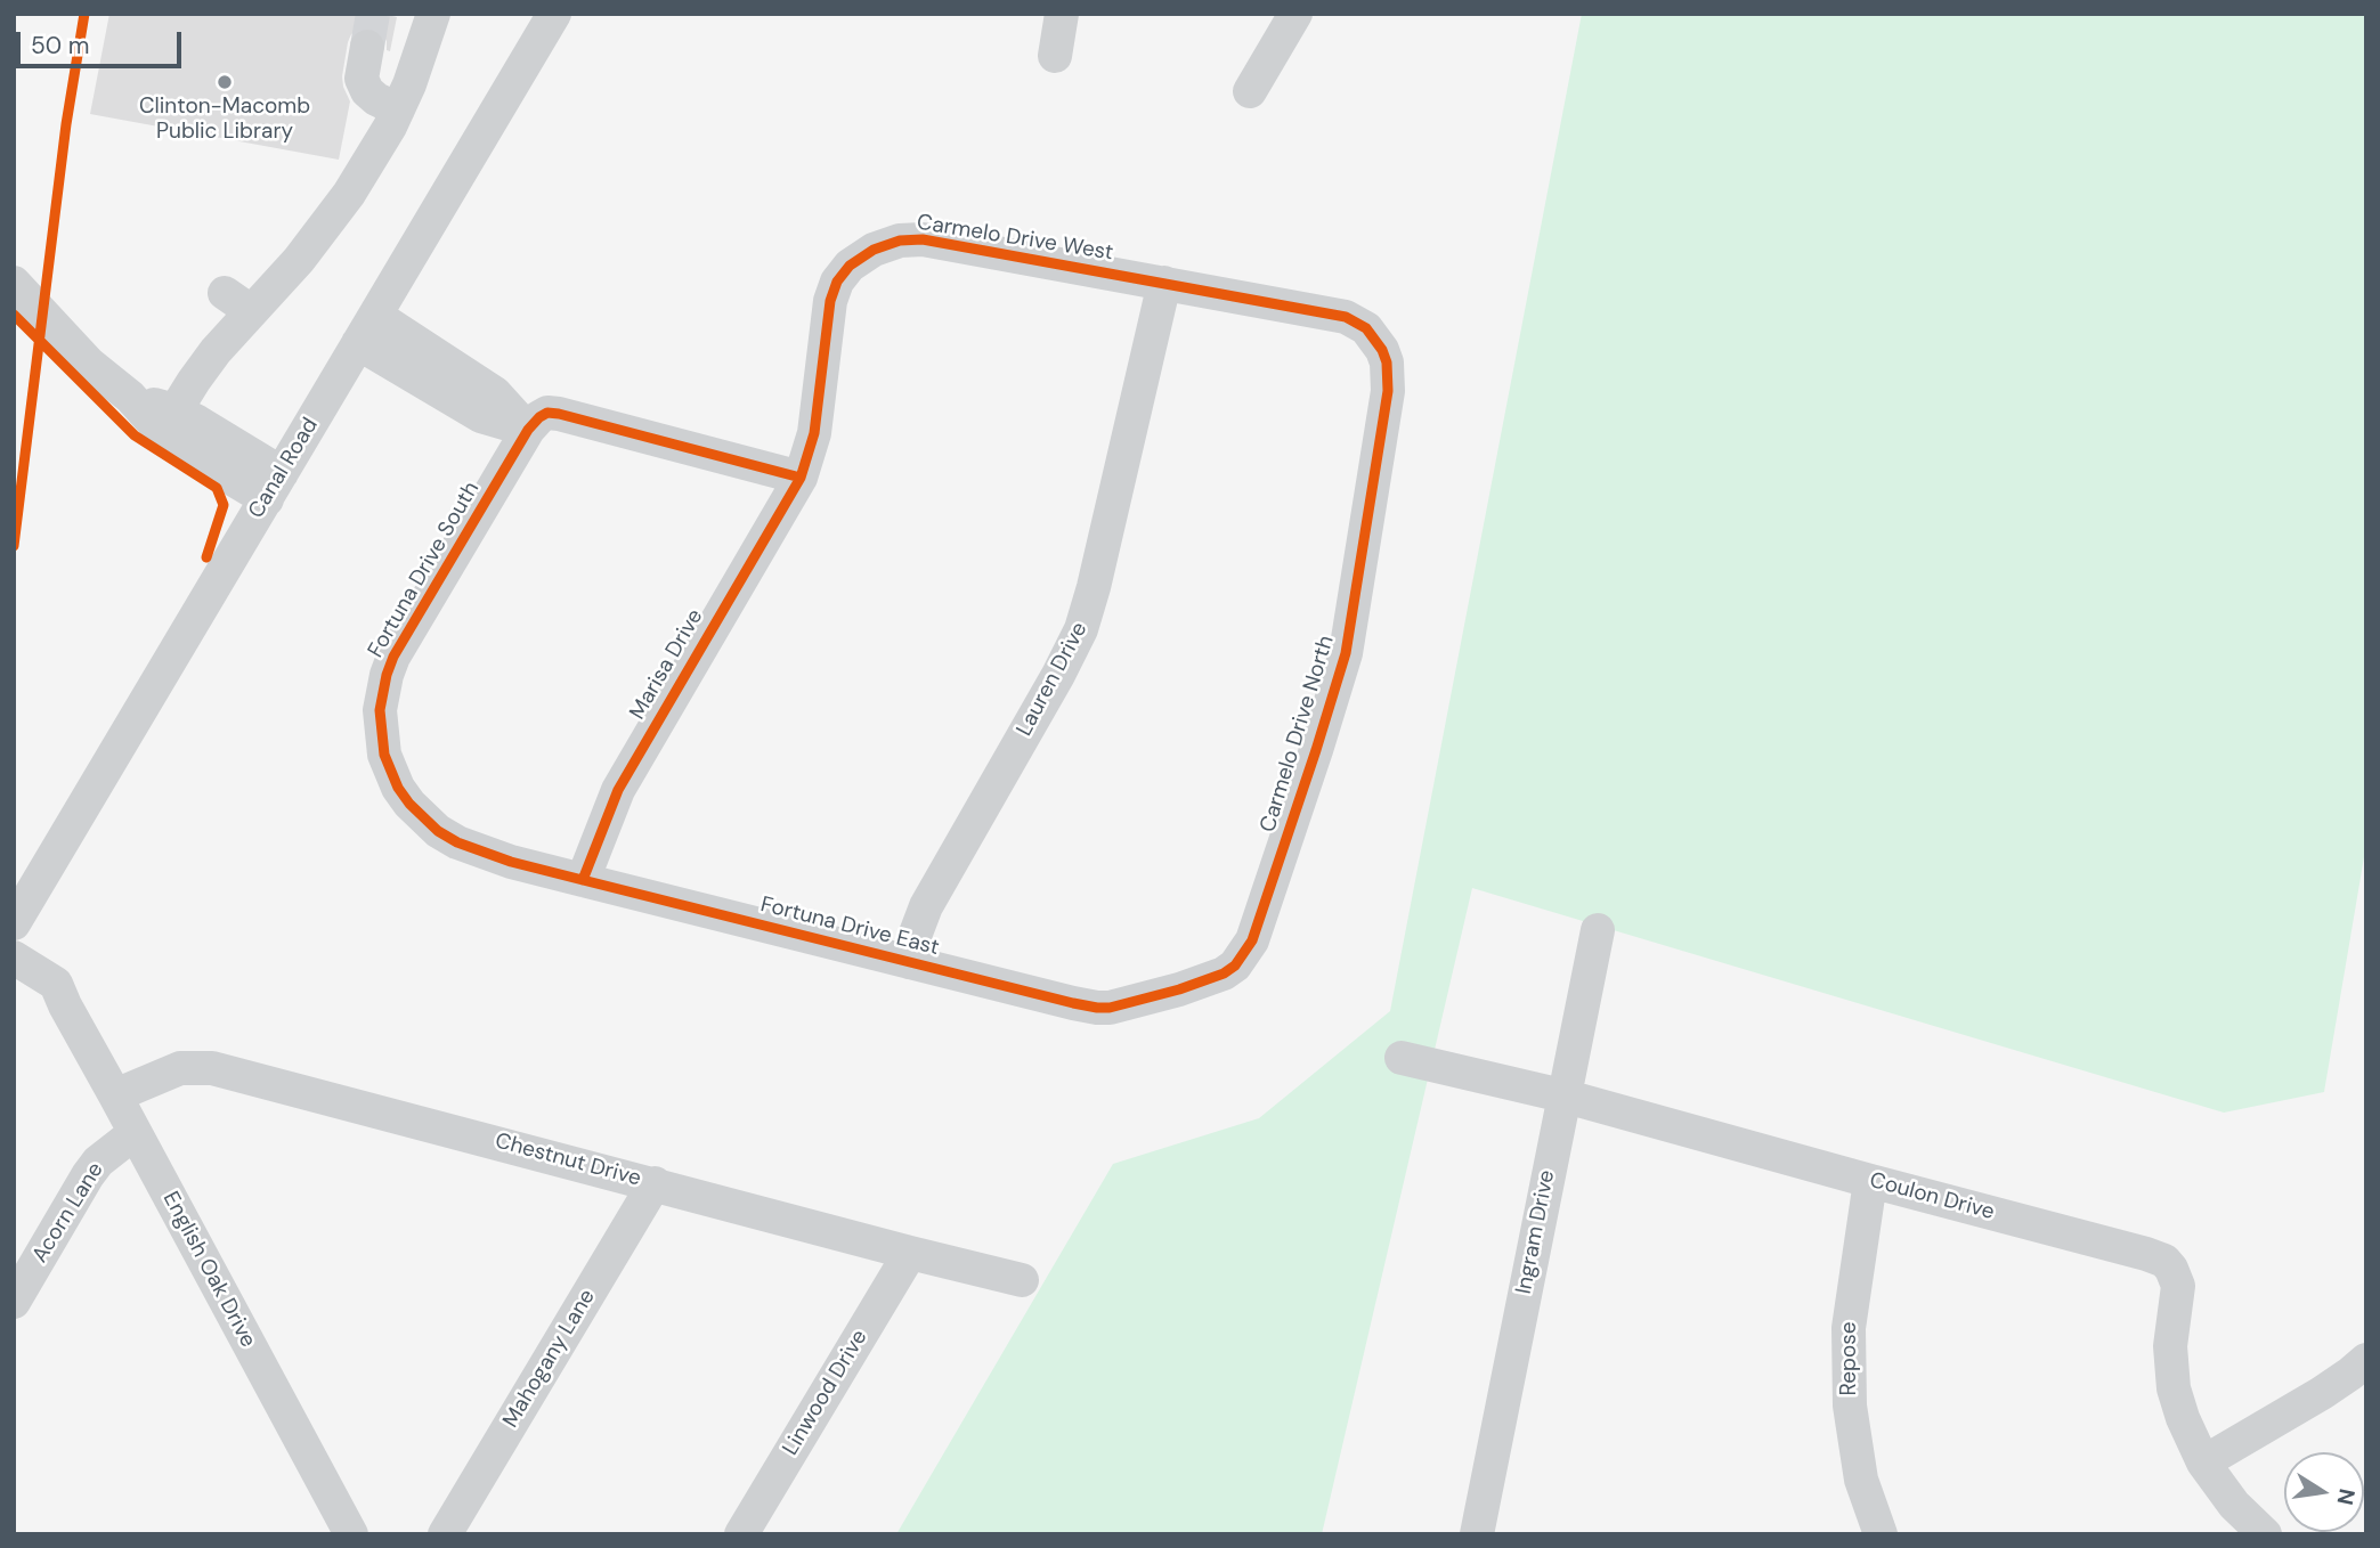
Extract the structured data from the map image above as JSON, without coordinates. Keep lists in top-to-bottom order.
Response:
{
  "streets": {
    "street": [
      "Carmelo Drive West",
      "Canal Road",
      "Fortuna Drive South",
      "Marisa Drive",
      "Lauren Drive",
      "Carmelo Drive North",
      "Fortuna Drive East",
      "Chestnut Drive",
      "Coulon Drive",
      "Acorn Lane",
      "Ingram Drive",
      "English Oak Drive",
      "Mahogany Lane",
      "Repose",
      "Linwood Drive"
    ]
  },
  "crossings": [
    ["Carmelo Drive West", "Marisa Drive"],
    ["Carmelo Drive West", "Lauren Drive"],
    ["Carmelo Drive West", "Carmelo Drive North"],
    ["Fortuna Drive South", "Fortuna Drive East"],
    ["Marisa Drive", "Fortuna Drive East"],
    ["Lauren Drive", "Fortuna Drive East"],
    ["Carmelo Drive North", "Fortuna Drive East"],
    ["Chestnut Drive", "English Oak Drive"],
    ["Chestnut Drive", "Mahogany Lane"],
    ["Chestnut Drive", "Linwood Drive"],
    ["Coulon Drive", "Ingram Drive"],
    ["Coulon Drive", "Repose"],
    ["Acorn Lane", "English Oak Drive"]
  ],
  "places": ["Clinton-Macomb Public Library"],
  "scale_bar": "50 m",
  "north": "right"
}
